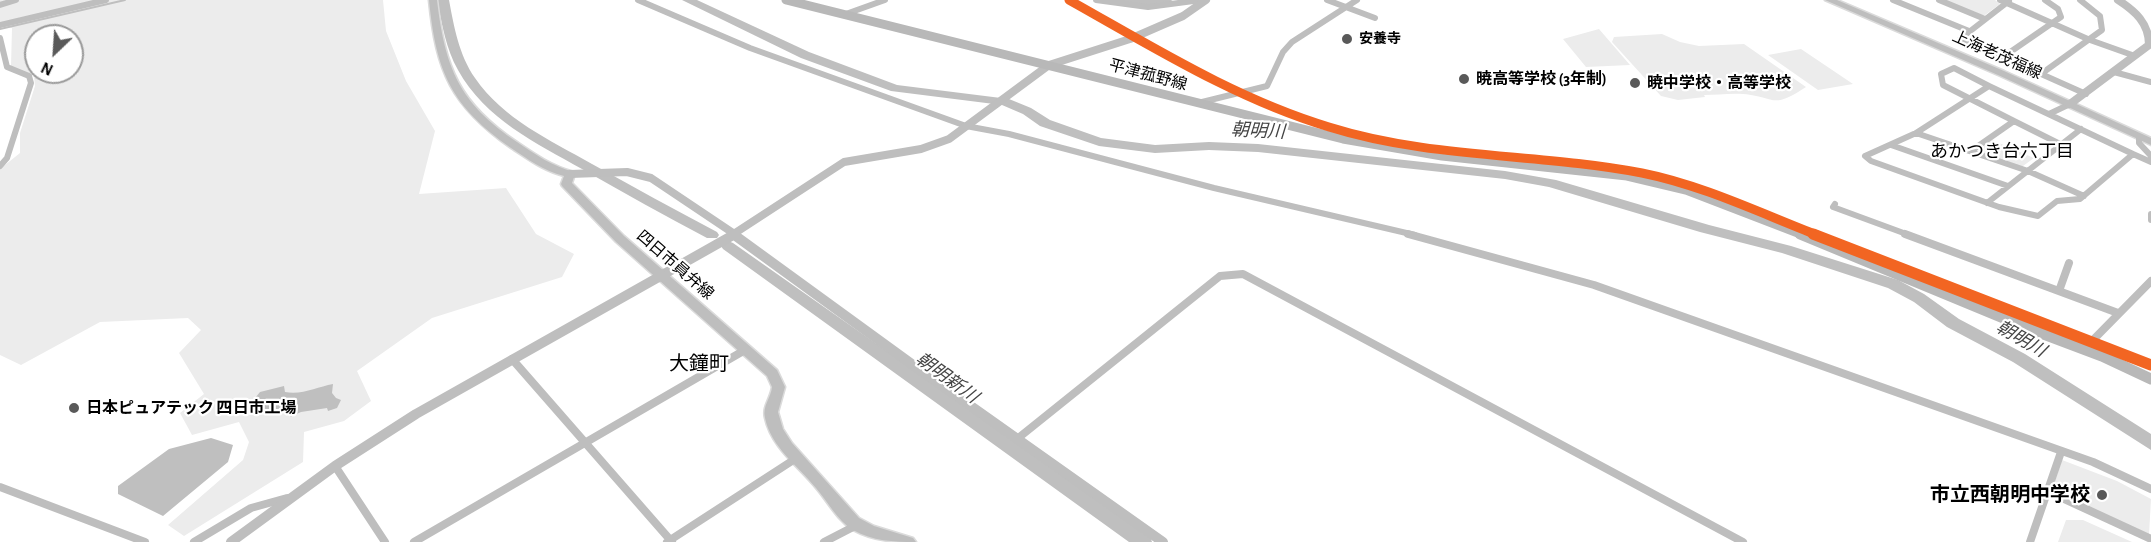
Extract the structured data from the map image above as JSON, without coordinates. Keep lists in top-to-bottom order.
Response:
{
  "streets": {
    "main road": ["上海老茂福線", "平津菰野線", "四日市員弁線"]
  },
  "districts": ["あかつき台六丁目", "大鐘町"],
  "water": ["朝明川", "朝明新川"],
  "places": [
    "安養寺",
    "暁高等学校 (3年制)",
    "暁中学校・高等学校",
    "日本ピュアテック 四日市工場",
    "市立西朝明中学校"
  ],
  "north": "bottom left"
}
